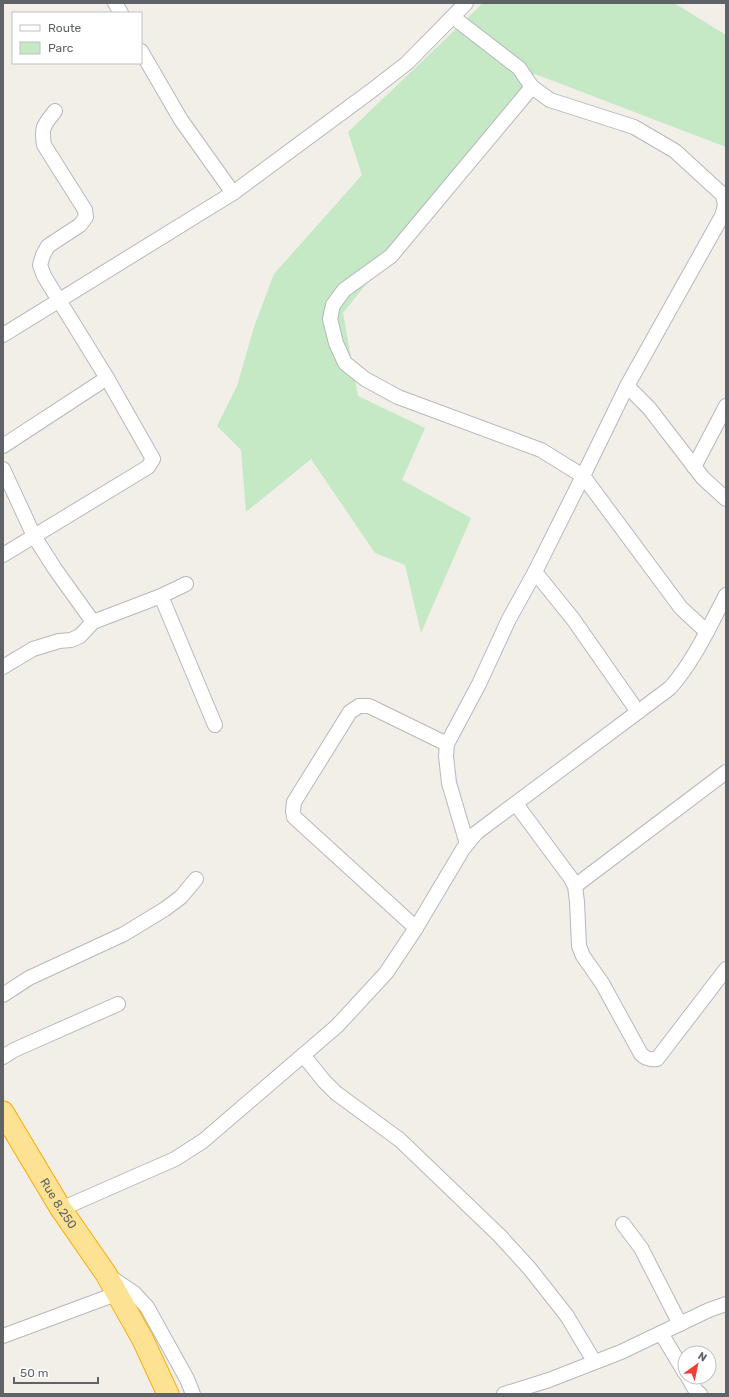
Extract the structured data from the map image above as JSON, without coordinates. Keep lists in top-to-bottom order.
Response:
{
  "streets": {
    "highway": ["Rue 8.250"]
  },
  "legend": ["Route", "Parc"],
  "scale_bar": "50 m",
  "north": "top right"
}
